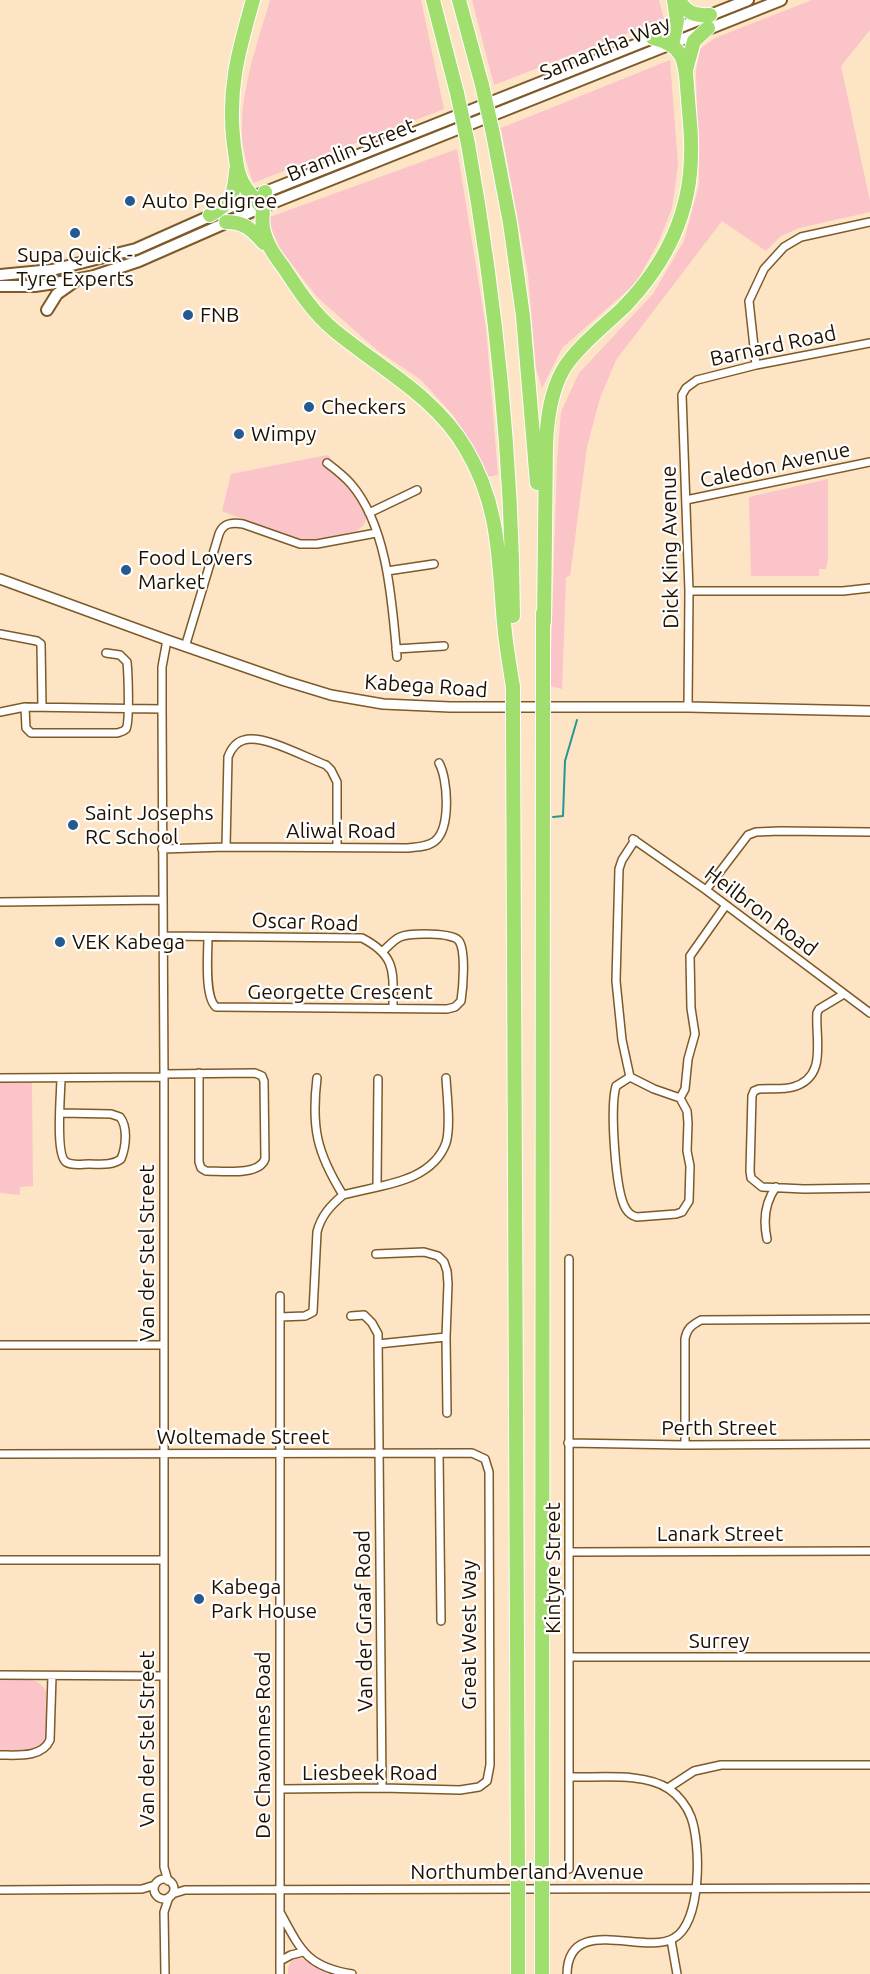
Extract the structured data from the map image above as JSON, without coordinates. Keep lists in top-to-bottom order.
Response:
{
  "streets": {
    "main road": ["Samantha Way", "Bramlin Street"],
    "street": [
      "Barnard Road",
      "Caledon Avenue",
      "Dick King Avenue",
      "Kabega Road",
      "Aliwal Road",
      "Heilbron Road",
      "Oscar Road",
      "Georgette Crescent",
      "Van der Stel Street",
      "Perth Street",
      "Woltemade Street",
      "Lanark Street",
      "Kintyre Street",
      "Van der Graaf Road",
      "Great West Way",
      "Surrey",
      "De Chavonnes Road",
      "Liesbeek Road",
      "Northumberland Avenue"
    ]
  },
  "crossings": [
    ["Samantha Way", "Bramlin Street"],
    ["Barnard Road", "Dick King Avenue"],
    ["Caledon Avenue", "Dick King Avenue"],
    ["Dick King Avenue", "Kabega Road"],
    ["Kabega Road", "Van der Stel Street"],
    ["Aliwal Road", "Van der Stel Street"],
    ["Oscar Road", "Georgette Crescent"],
    ["Oscar Road", "Van der Stel Street"],
    ["Van der Stel Street", "Woltemade Street"],
    ["Van der Stel Street", "Northumberland Avenue"],
    ["Perth Street", "Kintyre Street"],
    ["Woltemade Street", "Van der Graaf Road"],
    ["Woltemade Street", "Great West Way"],
    ["Woltemade Street", "De Chavonnes Road"],
    ["Lanark Street", "Kintyre Street"],
    ["Kintyre Street", "Surrey"],
    ["Van der Graaf Road", "Liesbeek Road"],
    ["Great West Way", "Liesbeek Road"],
    ["De Chavonnes Road", "Liesbeek Road"],
    ["De Chavonnes Road", "Northumberland Avenue"]
  ],
  "places": [
    "Auto Pedigree",
    "Supa Quick - Tyre Experts",
    "FNB",
    "Checkers",
    "Wimpy",
    "Food Lovers Market",
    "Saint Josephs RC School",
    "VEK Kabega",
    "Kabega Park House"
  ]
}
